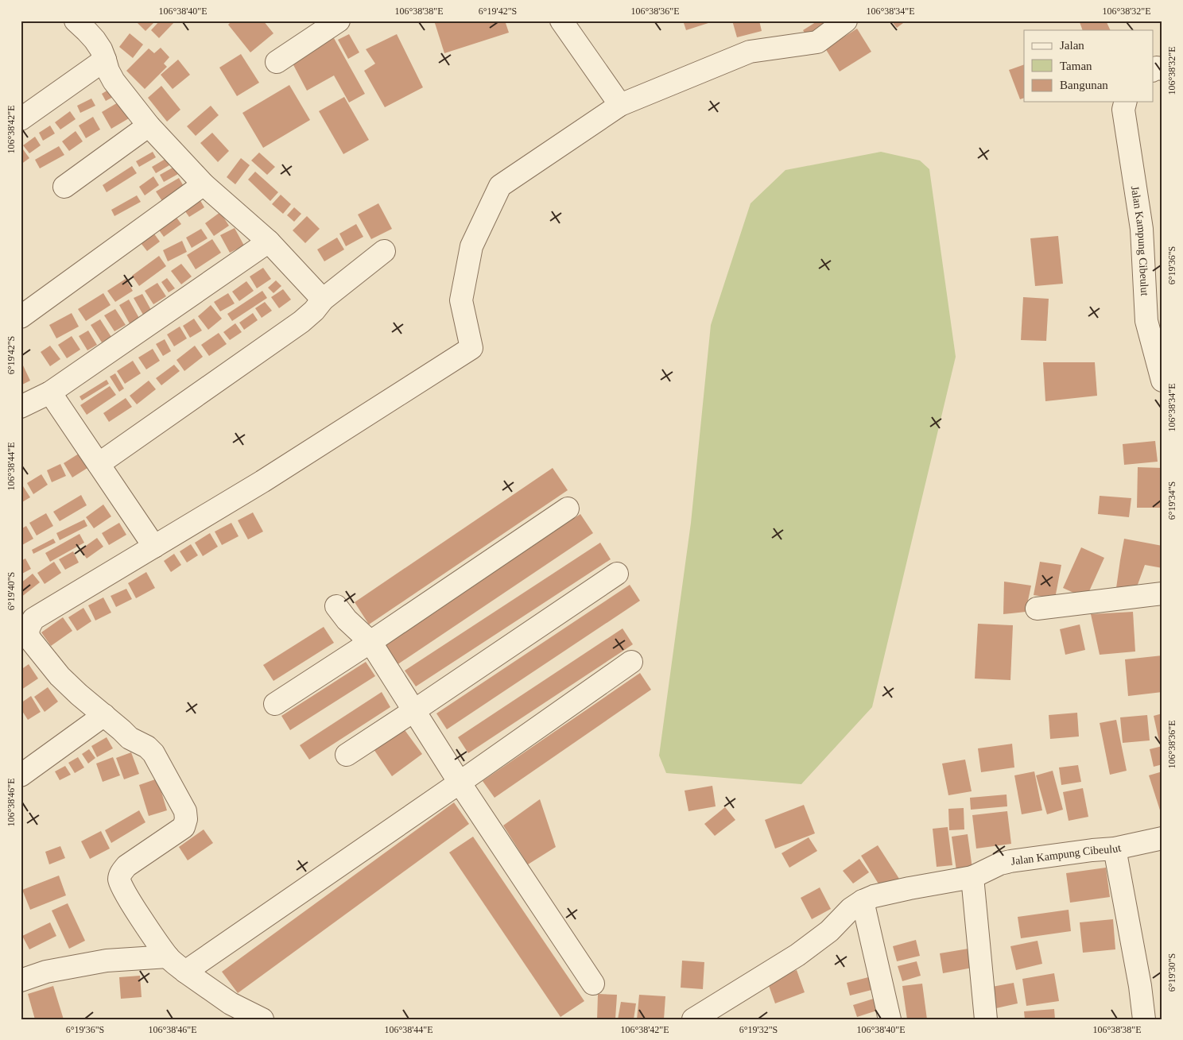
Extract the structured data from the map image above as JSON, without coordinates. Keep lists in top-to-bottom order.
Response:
{
  "streets": {
    "street": ["Jalan Kampung Cibeulut"]
  },
  "legend": ["Jalan", "Taman", "Bangunan"],
  "coordinates": [
    "106°38'40\"E",
    "106°38'38\"E",
    "6°19'42\"S",
    "106°38'36\"E",
    "106°38'34\"E",
    "106°38'32\"E",
    "106°38'42\"E",
    "6°19'36\"S",
    "106°38'44\"E",
    "6°19'34\"S",
    "6°19'40\"S",
    "106°38'46\"E",
    "6°19'30\"S",
    "6°19'32\"S"
  ]
}
